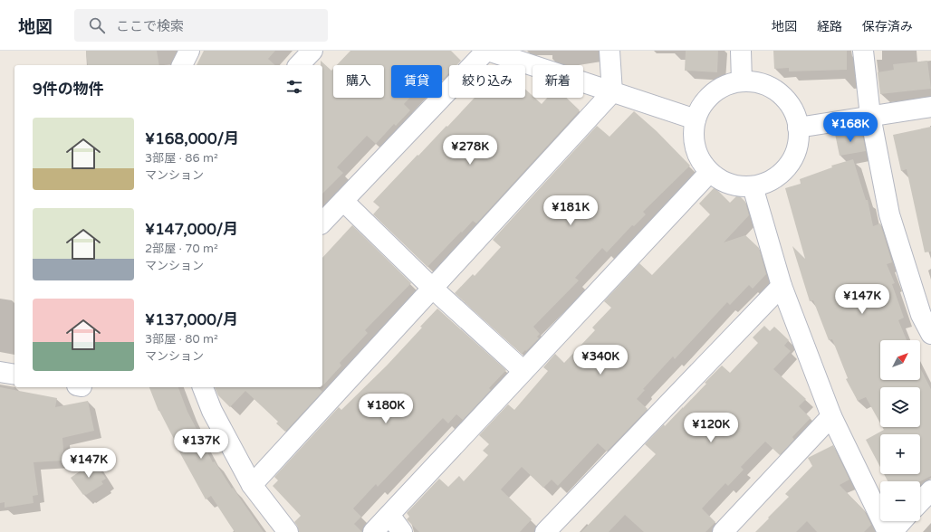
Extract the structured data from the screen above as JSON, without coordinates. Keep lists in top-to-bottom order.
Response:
{
  "north": "top right",
  "page": {
    "header": "地図",
    "search": "ここで検索",
    "nav": ["地図", "経路", "保存済み"],
    "chip": [
      "購入",
      "賃貸",
      "絞り込み",
      "新着"
    ],
    "heading": "9件の物件",
    "list": [
      {
        "name": "¥168,000/月",
        "note": "3部屋 · 86 m² · マンション"
      },
      {
        "name": "¥147,000/月",
        "note": "2部屋 · 70 m² · マンション"
      },
      {
        "name": "¥137,000/月",
        "note": "3部屋 · 80 m² · マンション"
      }
    ],
    "price": [
      "¥168K",
      "¥278K",
      "¥181K",
      "¥147K",
      "¥340K",
      "¥180K",
      "¥120K",
      "¥137K",
      "¥147K"
    ],
    "map_buttons": ["+", "−"]
  }
}
